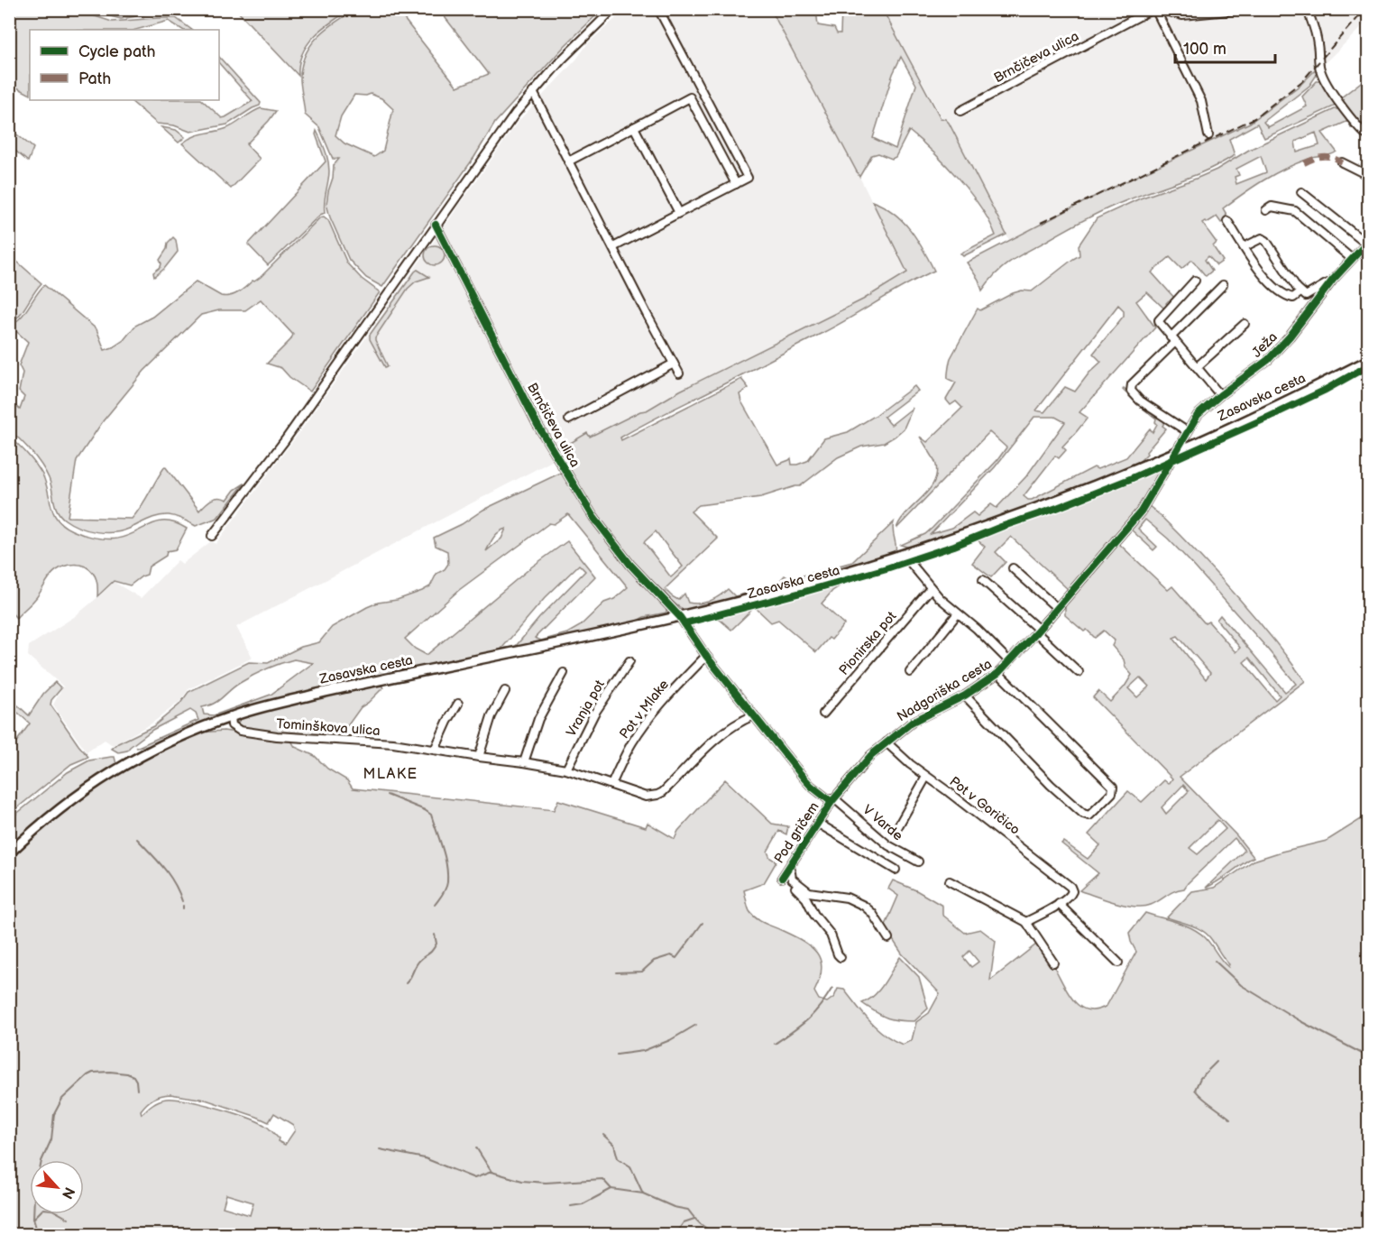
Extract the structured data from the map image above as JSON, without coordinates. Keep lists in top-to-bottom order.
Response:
{
  "streets": {
    "main road": ["Zasavska cesta"],
    "street": [
      "Brnčičeva ulica",
      "Ježa",
      "Pionirska pot",
      "Nadgoriška cesta",
      "Vranja pot",
      "Pot v Mlake",
      "Tominškova ulica",
      "Pot v Goričico",
      "V Varde",
      "Pod gričem"
    ]
  },
  "crossings": [
    ["Brnčičeva ulica", "Zasavska cesta"],
    ["Ježa", "Zasavska cesta"],
    ["Ježa", "Nadgoriška cesta"],
    ["Zasavska cesta", "Nadgoriška cesta"],
    ["Zasavska cesta", "Tominškova ulica"],
    ["Nadgoriška cesta", "Pot v Goričico"],
    ["Nadgoriška cesta", "V Varde"],
    ["Nadgoriška cesta", "Pod gričem"],
    ["Vranja pot", "Tominškova ulica"],
    ["Pot v Mlake", "Tominškova ulica"],
    ["V Varde", "Pod gričem"]
  ],
  "districts": ["MLAKE"],
  "legend": ["Cycle path", "Path"],
  "scale_bar": "100 m",
  "north": "bottom right"
}
